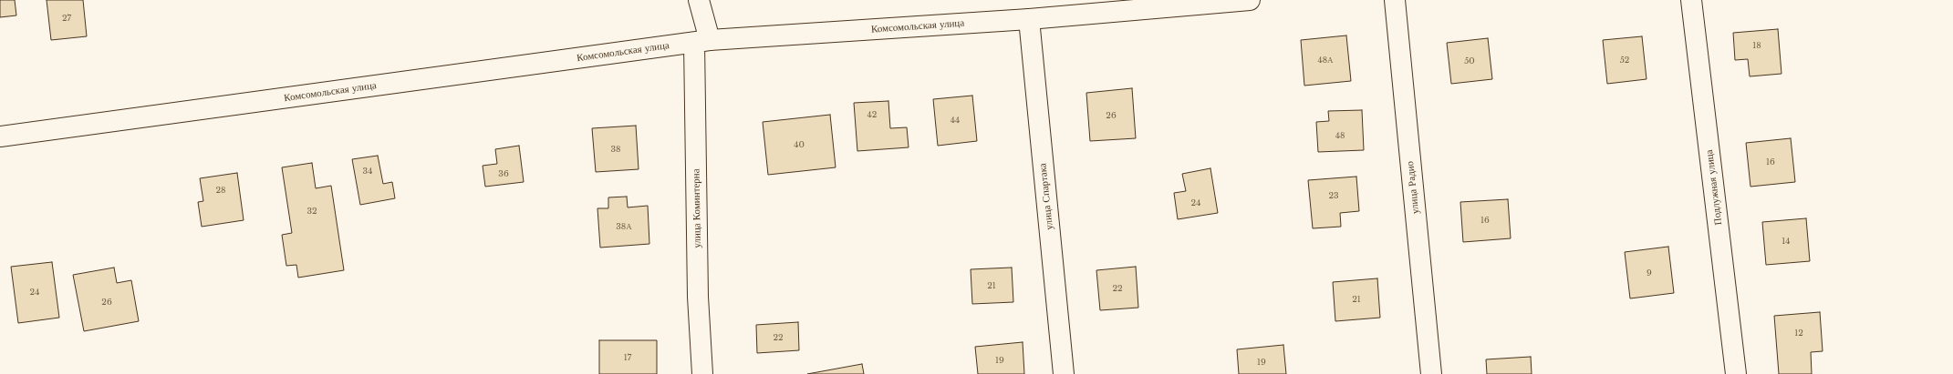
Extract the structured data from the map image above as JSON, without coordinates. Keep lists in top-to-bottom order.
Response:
{
  "streets": {
    "street": [
      "Комсомольская улица",
      "улица Радио",
      "Подлужная улица",
      "улица Спартака",
      "улица Коминтерна"
    ]
  },
  "crossings": [
    ["Комсомольская улица", "улица Спартака"],
    ["Комсомольская улица", "улица Коминтерна"]
  ],
  "house_numbers": [
    "27",
    "18",
    "48А",
    "52",
    "50",
    "42",
    "26",
    "44",
    "48",
    "40",
    "38",
    "16",
    "34",
    "36",
    "28",
    "23",
    "24",
    "32",
    "16",
    "38А",
    "14",
    "9",
    "21",
    "22",
    "24",
    "21",
    "26",
    "12",
    "22",
    "17",
    "19",
    "19"
  ]
}
